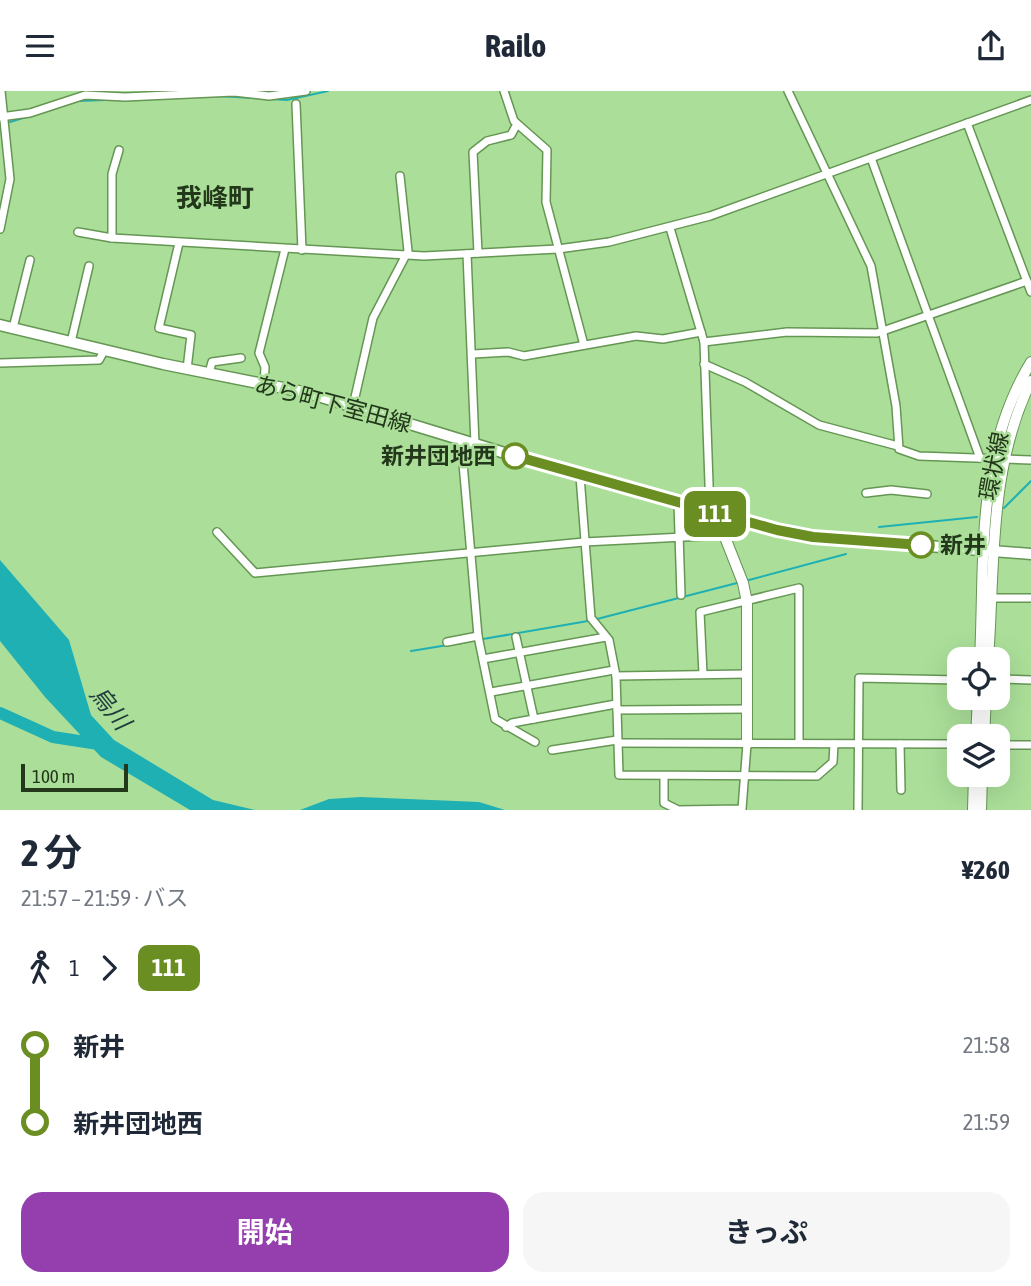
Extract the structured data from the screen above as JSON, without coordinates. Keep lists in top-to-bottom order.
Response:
{
  "streets": {
    "main road": ["あら町下室田線"],
    "street": ["環状線"]
  },
  "crossings": [
    ["あら町下室田線", "環状線"]
  ],
  "districts": ["我峰町"],
  "water": ["烏川"],
  "places": ["新井団地西", "新井"],
  "lines": ["bus line 111"],
  "scale_bar": "100 m",
  "page": {
    "header": "Railo",
    "on_map": "111",
    "scale": "100 m",
    "heading": ["2 分", "21:57 – 21:59 · バス", "¥260"],
    "legs": ["1", "111"],
    "list": [
      {
        "name": "新井",
        "value": "21:58"
      },
      {
        "name": "新井団地西",
        "value": "21:59"
      }
    ],
    "buttons": ["開始", "きっぷ"]
  }
}
